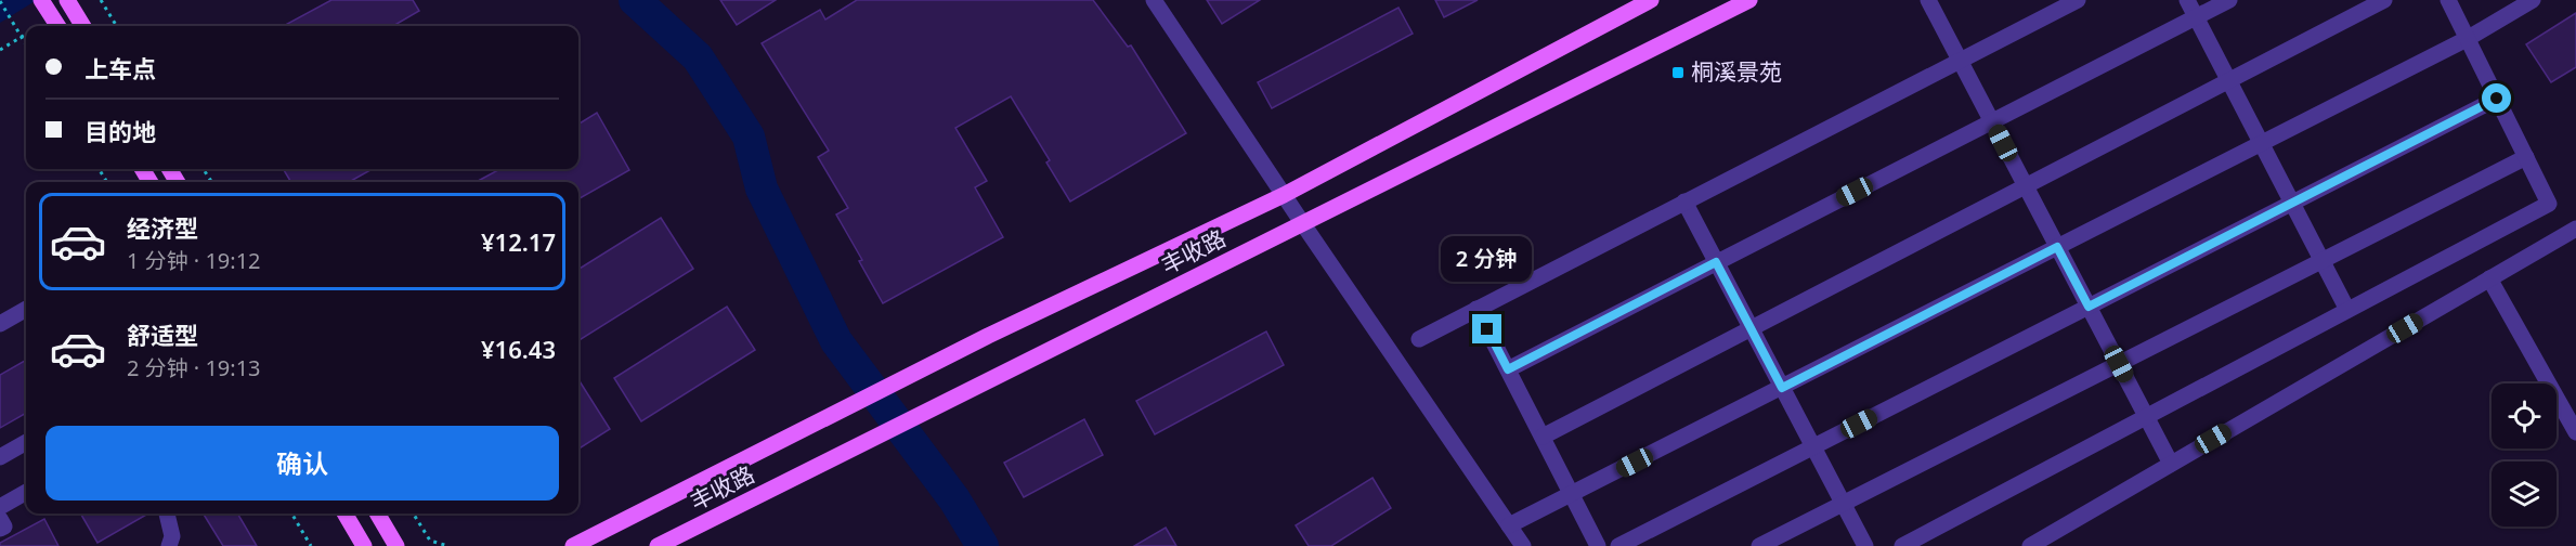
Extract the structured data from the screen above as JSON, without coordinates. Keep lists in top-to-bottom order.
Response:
{
  "streets": {
    "main road": ["丰收路"]
  },
  "places": {
    "transit": ["桐溪景苑"]
  },
  "page": {
    "banner": ["上车点", "目的地"],
    "list": [
      {
        "name": "经济型",
        "note": "1 分钟 · 19:12",
        "value": "¥12.17"
      },
      {
        "name": "舒适型",
        "note": "2 分钟 · 19:13",
        "value": "¥16.43"
      }
    ],
    "bubble": "2 分钟",
    "buttons": "确认"
  }
}
